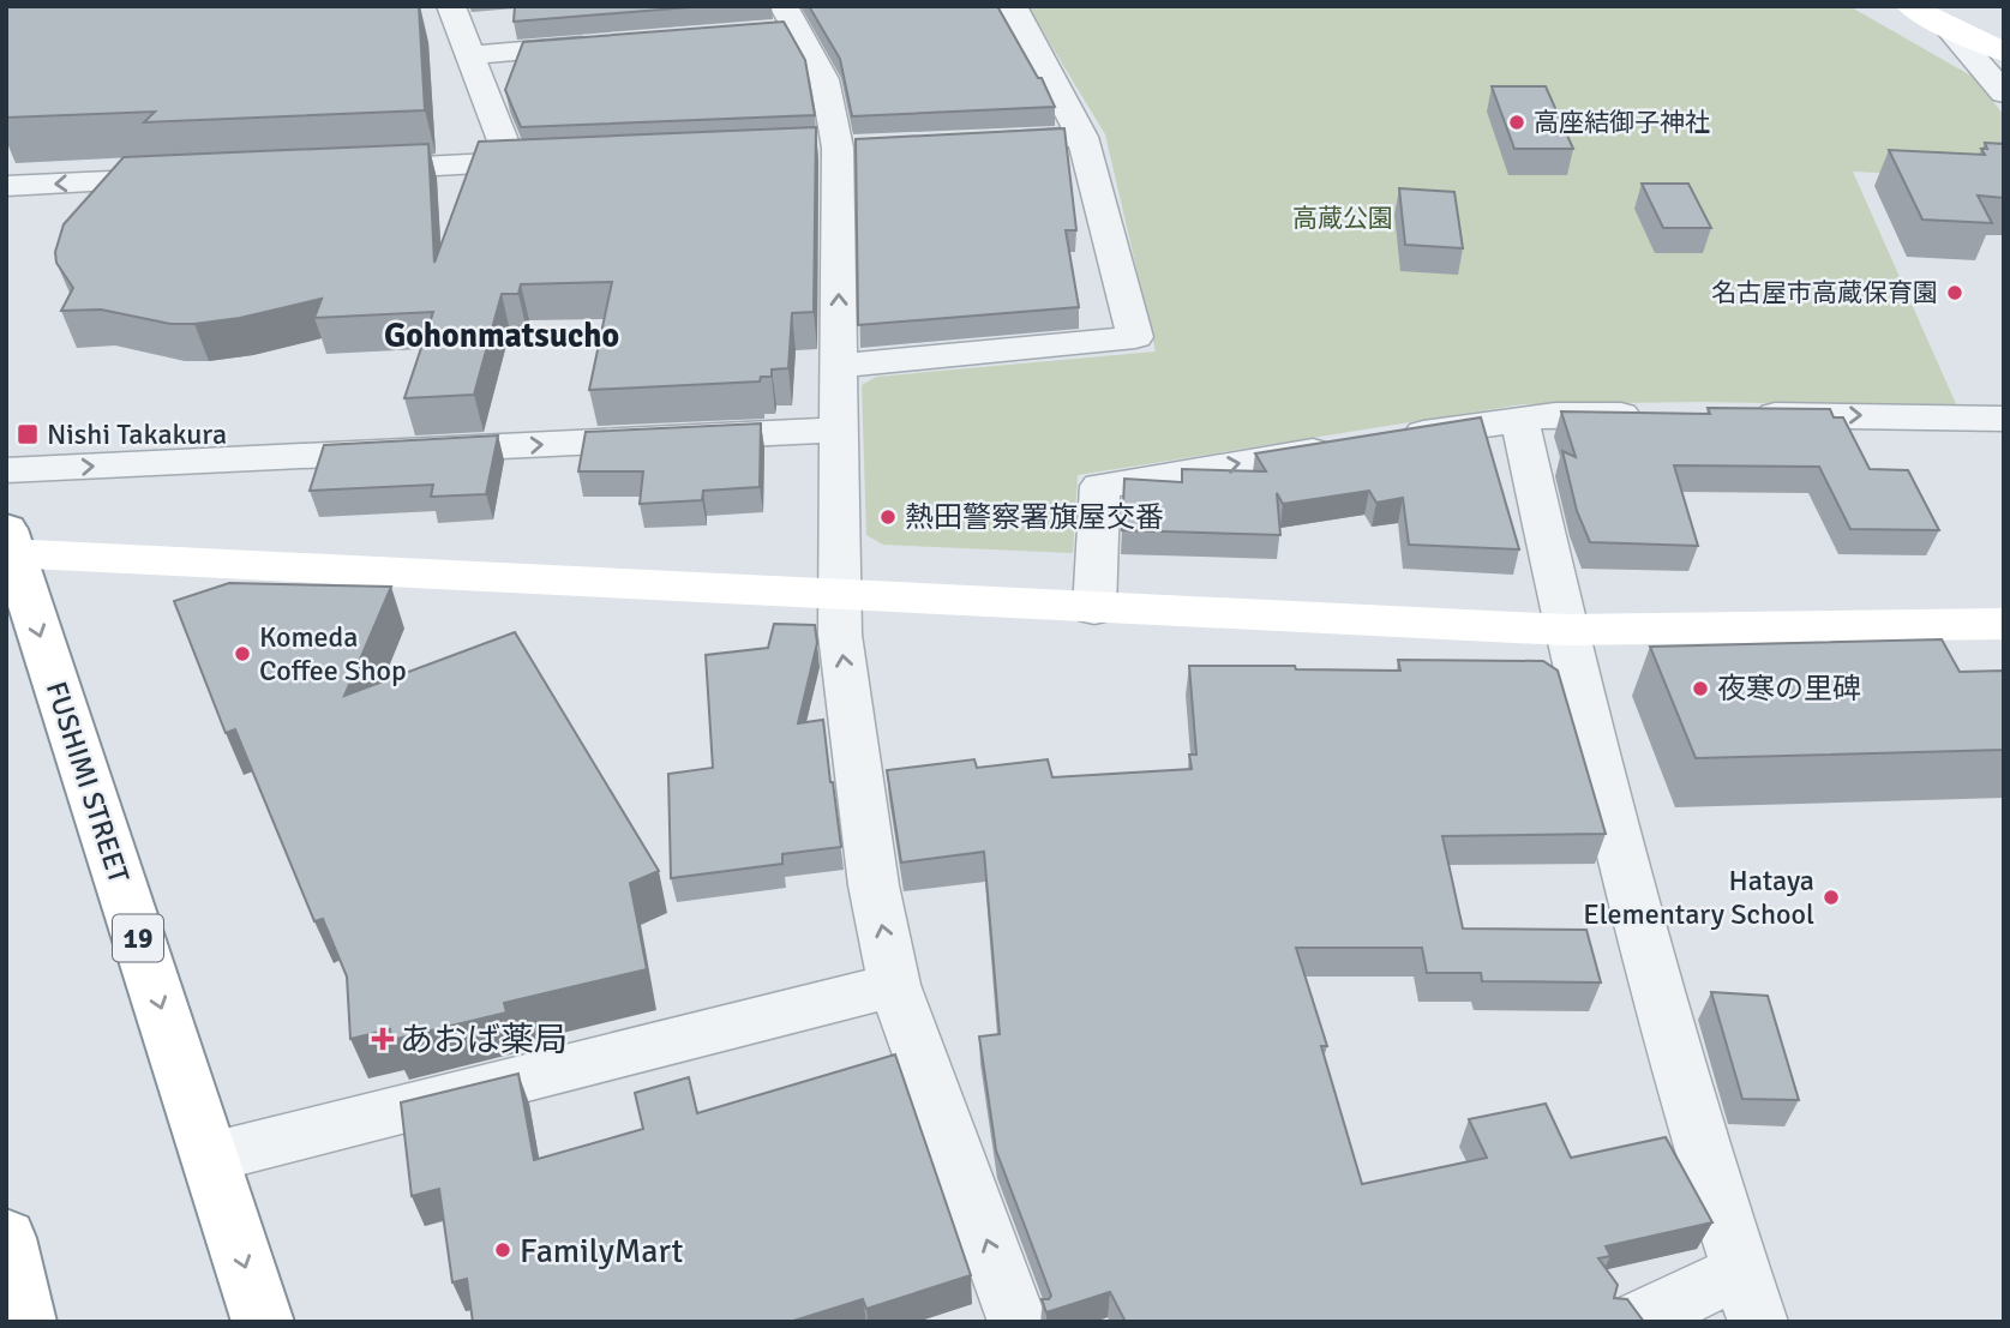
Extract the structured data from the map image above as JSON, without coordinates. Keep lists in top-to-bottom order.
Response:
{
  "streets": {
    "main road": ["FUSHIMI STREET", "19"]
  },
  "one_way": ["FUSHIMI STREET"],
  "districts": ["Gohonmatsucho"],
  "parks": ["高蔵公園"],
  "places": {
    "other": [
      "高座結御子神社",
      "名古屋市高蔵保育園",
      "熱田警察署旗屋交番",
      "Komeda Coffee Shop",
      "夜寒の里碑",
      "Hataya Elementary School",
      "FamilyMart"
    ],
    "transit": ["Nishi Takakura"],
    "health": ["あおば薬局"]
  }
}
